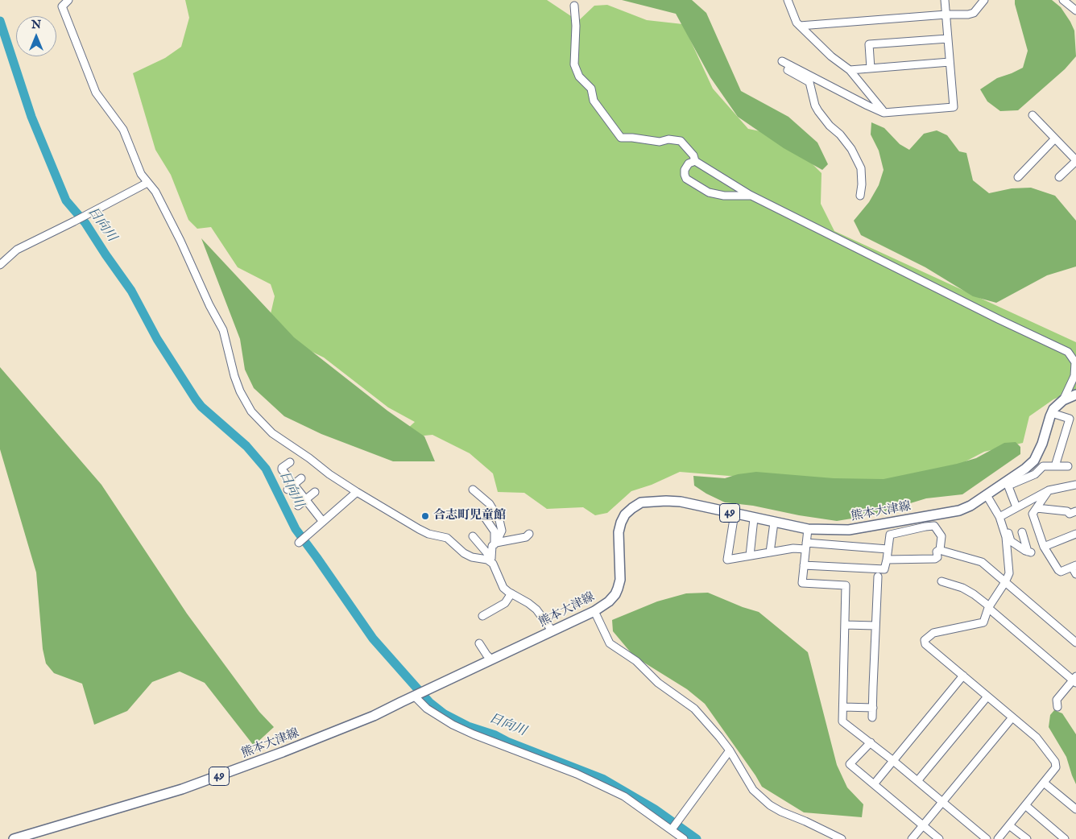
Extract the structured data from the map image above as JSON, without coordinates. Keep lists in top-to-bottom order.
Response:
{
  "streets": {
    "main road": ["熊本大津線", "49"]
  },
  "water": ["日向川"],
  "places": ["合志町児童館"],
  "north": "top"
}
